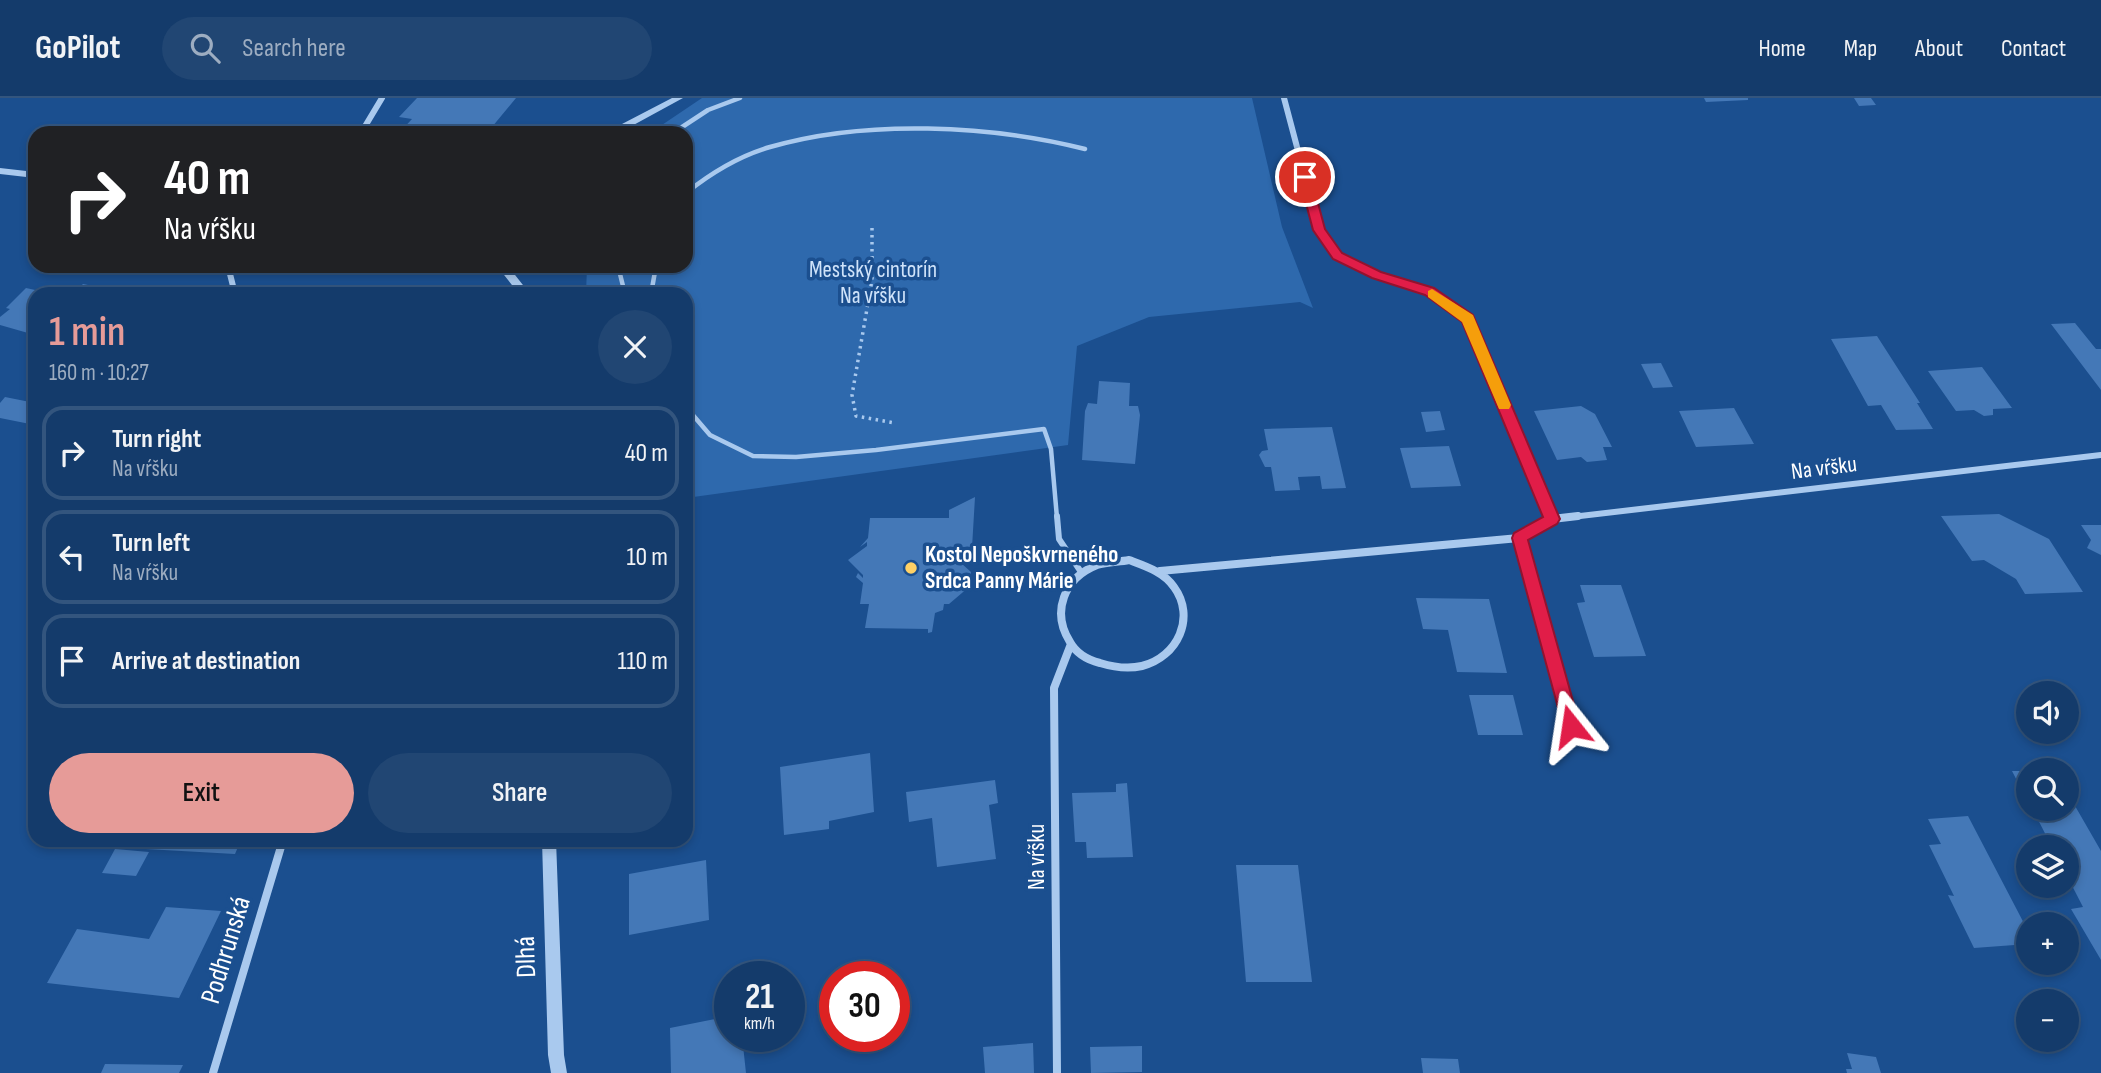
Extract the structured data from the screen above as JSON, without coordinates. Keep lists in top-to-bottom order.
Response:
{
  "streets": {
    "street": ["Na vŕšku", "Podhrunská", "Dlhá"]
  },
  "parks": ["Mestský cintorín Na vŕšku"],
  "places": ["Kostol Nepoškvrneného Srdca Panny Márie"],
  "page": {
    "header": "GoPilot",
    "search": "Search here",
    "nav": [
      "Home",
      "Map",
      "About",
      "Contact"
    ],
    "turn": ["40 m", "Na vŕšku"],
    "heading": ["1 min", "160 m · 10:27"],
    "list": [
      {
        "name": "Turn right",
        "note": "Na vŕšku",
        "value": "40 m"
      },
      {
        "name": "Turn left",
        "note": "Na vŕšku",
        "value": "10 m"
      },
      {
        "name": "Arrive at destination",
        "value": "110 m"
      }
    ],
    "map_buttons": ["+", "−"],
    "buttons": ["Exit", "Share"],
    "speed": "21 km/h",
    "limit": "30"
  }
}
